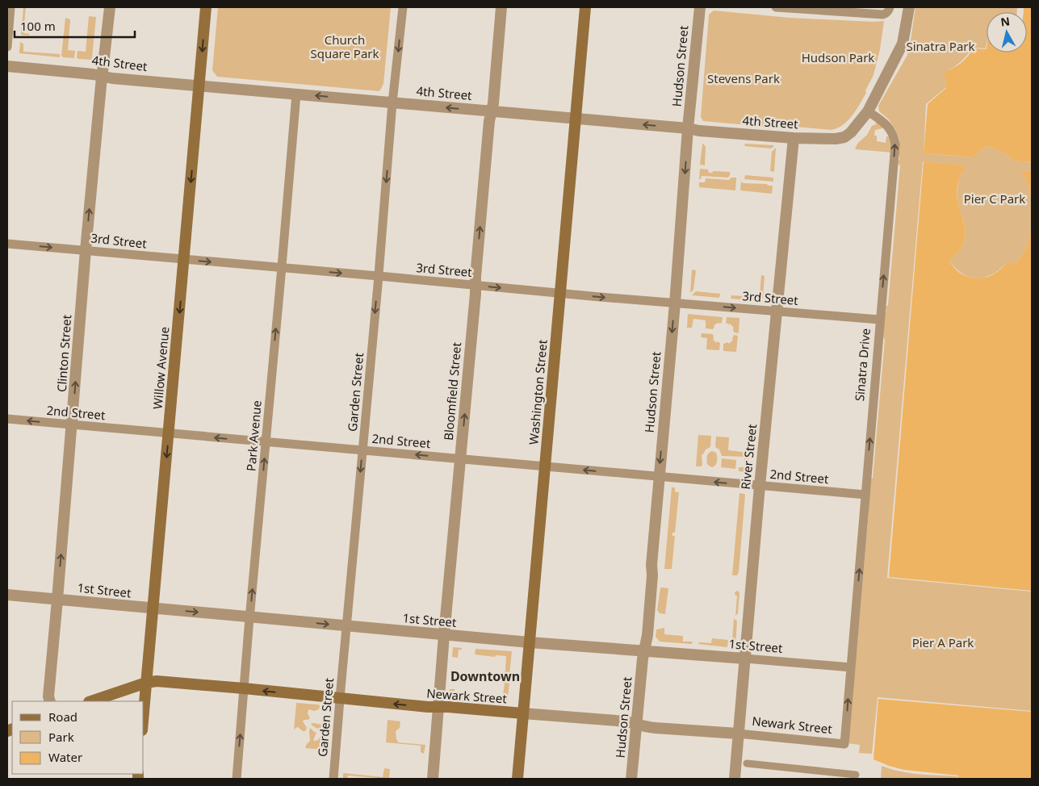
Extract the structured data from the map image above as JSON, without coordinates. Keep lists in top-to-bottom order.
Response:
{
  "streets": {
    "main road": ["Willow Avenue", "Washington Street", "Newark Street"],
    "street": [
      "4th Street",
      "Hudson Street",
      "3rd Street",
      "Clinton Street",
      "Sinatra Drive",
      "Bloomfield Street",
      "Garden Street",
      "2nd Street",
      "Park Avenue",
      "River Street",
      "1st Street"
    ]
  },
  "crossings": [
    ["4th Street", "Hudson Street"],
    ["4th Street", "Clinton Street"],
    ["4th Street", "Sinatra Drive"],
    ["4th Street", "Willow Avenue"],
    ["4th Street", "Bloomfield Street"],
    ["4th Street", "Garden Street"],
    ["4th Street", "Washington Street"],
    ["4th Street", "Park Avenue"],
    ["4th Street", "River Street"],
    ["Hudson Street", "3rd Street"],
    ["Hudson Street", "2nd Street"],
    ["Hudson Street", "1st Street"],
    ["Hudson Street", "Newark Street"],
    ["3rd Street", "Clinton Street"],
    ["3rd Street", "Sinatra Drive"],
    ["3rd Street", "Willow Avenue"],
    ["3rd Street", "Bloomfield Street"],
    ["3rd Street", "Garden Street"],
    ["3rd Street", "Washington Street"],
    ["3rd Street", "Park Avenue"],
    ["3rd Street", "River Street"],
    ["Clinton Street", "2nd Street"],
    ["Clinton Street", "1st Street"],
    ["Sinatra Drive", "2nd Street"],
    ["Sinatra Drive", "1st Street"],
    ["Sinatra Drive", "Newark Street"],
    ["Willow Avenue", "2nd Street"],
    ["Willow Avenue", "1st Street"],
    ["Willow Avenue", "Newark Street"],
    ["Bloomfield Street", "2nd Street"],
    ["Bloomfield Street", "1st Street"],
    ["Bloomfield Street", "Newark Street"],
    ["Garden Street", "2nd Street"],
    ["Garden Street", "1st Street"],
    ["Garden Street", "Newark Street"],
    ["Washington Street", "2nd Street"],
    ["Washington Street", "1st Street"],
    ["Washington Street", "Newark Street"],
    ["2nd Street", "Park Avenue"],
    ["2nd Street", "River Street"],
    ["Park Avenue", "1st Street"],
    ["Park Avenue", "Newark Street"],
    ["River Street", "1st Street"],
    ["River Street", "Newark Street"]
  ],
  "one_way": [
    "4th Street",
    "Hudson Street",
    "3rd Street",
    "Clinton Street",
    "Sinatra Drive",
    "Willow Avenue",
    "Bloomfield Street",
    "Garden Street",
    "2nd Street",
    "Park Avenue"
  ],
  "districts": ["Downtown"],
  "parks": [
    "Church Square Park",
    "Sinatra Park",
    "Hudson Park",
    "Stevens Park",
    "Pier C Park",
    "Pier A Park"
  ],
  "legend": ["Road", "Park", "Water"],
  "scale_bar": "100 m",
  "north": "top"
}
